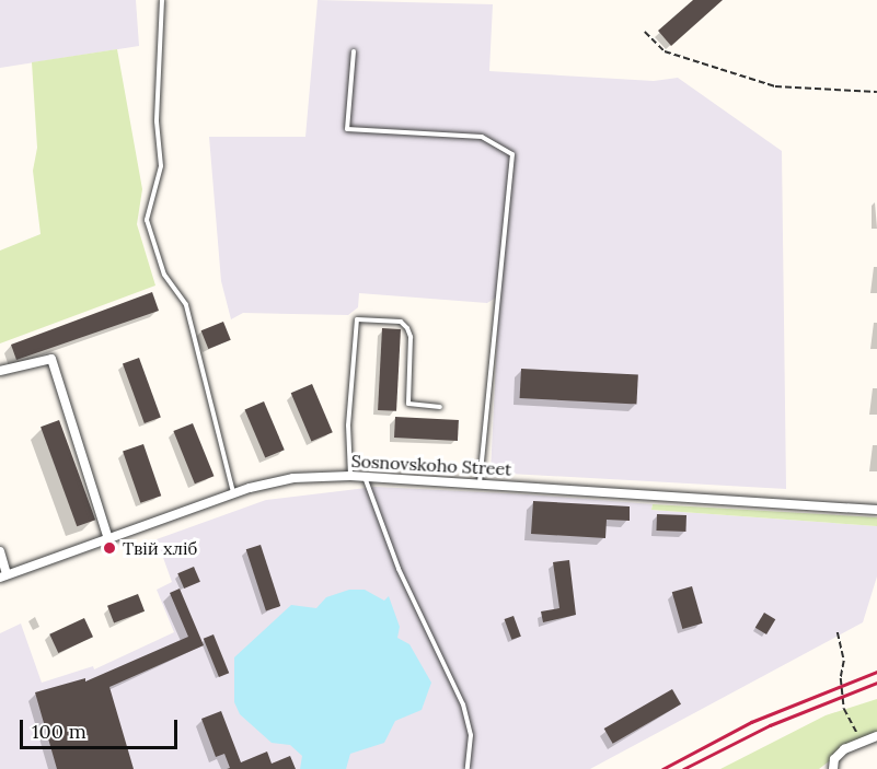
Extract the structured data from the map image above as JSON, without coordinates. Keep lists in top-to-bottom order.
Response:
{
  "streets": {
    "street": ["Sosnovskoho Street"]
  },
  "places": ["Твій хліб"],
  "scale_bar": "100 m"
}
